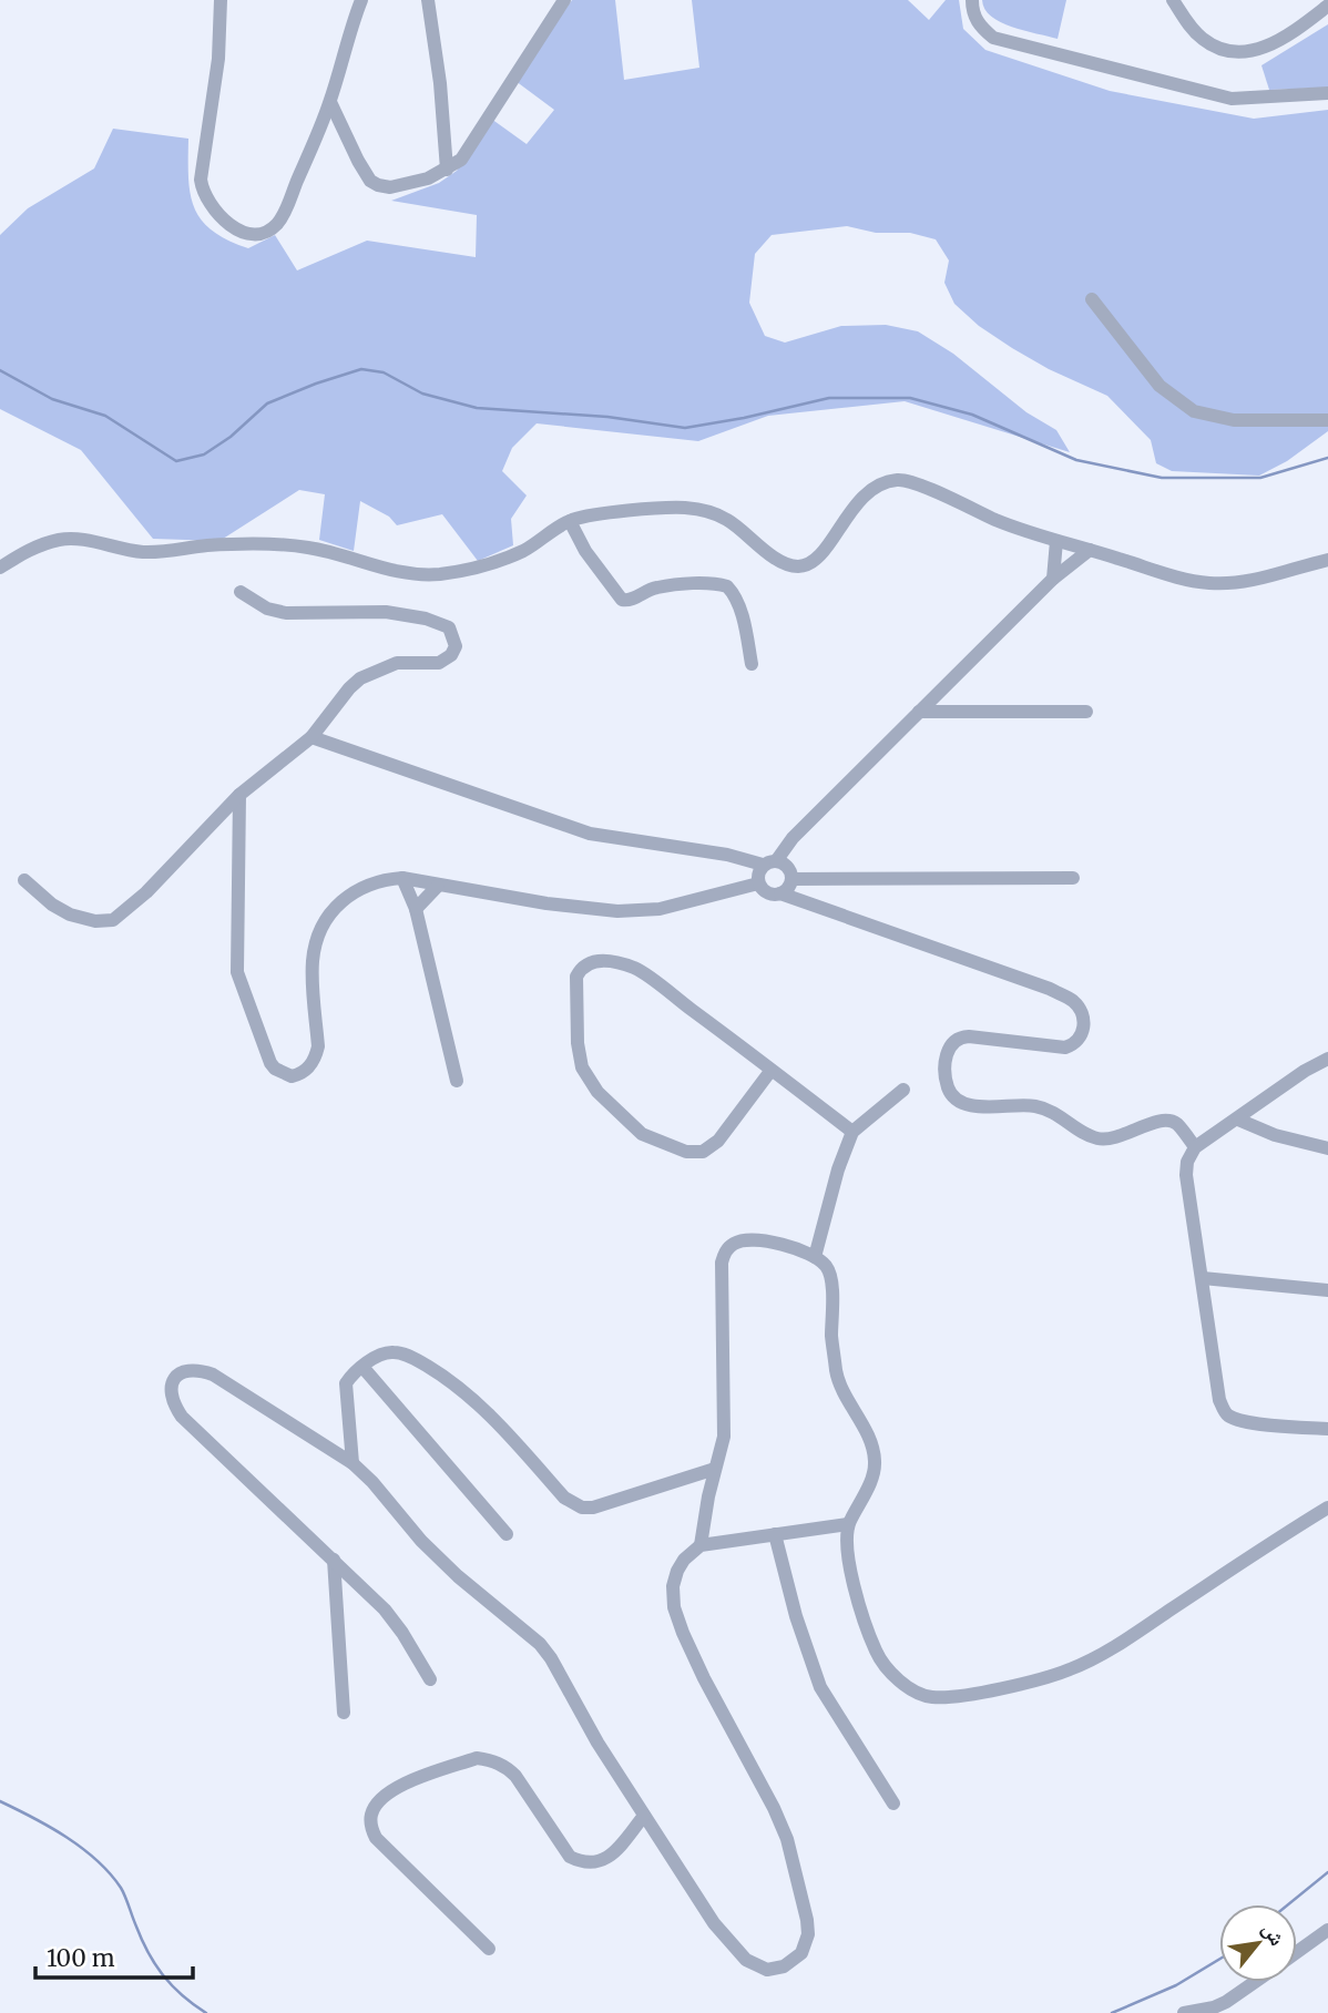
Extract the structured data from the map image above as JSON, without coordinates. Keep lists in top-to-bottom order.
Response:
{
  "scale_bar": "100 m",
  "north": "top right"
}
